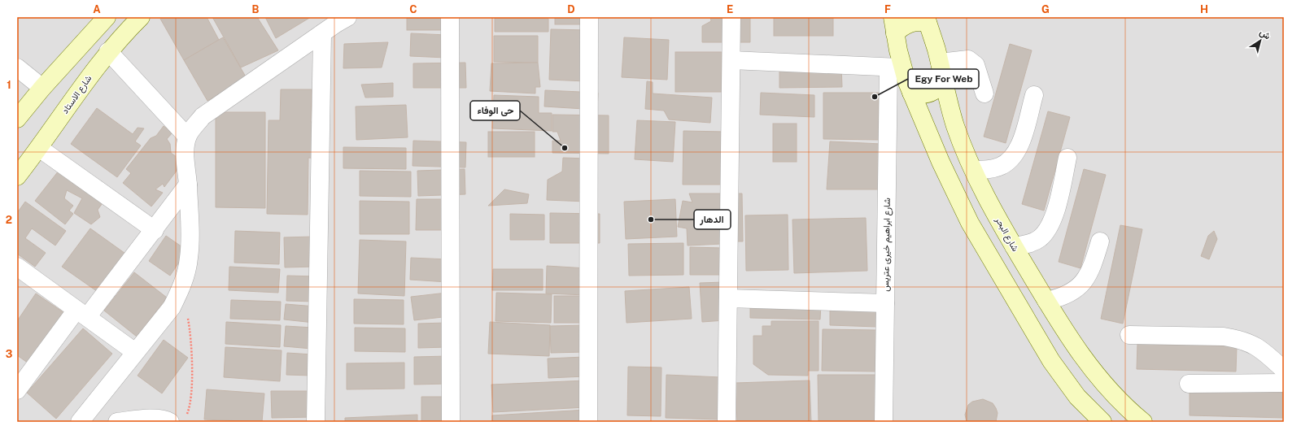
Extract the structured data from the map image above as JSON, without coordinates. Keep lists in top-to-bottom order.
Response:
{
  "streets": {
    "main road": ["شارع الاستاد", "شارع البحر"],
    "street": ["شارع ابراهيم خيرى عتريس"]
  },
  "places": ["Egy For Web", "حى الوفاء", "الدهار"],
  "north": "top right",
  "grid": {
    "columns": [
      "A",
      "B",
      "C",
      "D",
      "E",
      "F",
      "G",
      "H"
    ],
    "rows": ["1", "2", "3"]
  }
}
